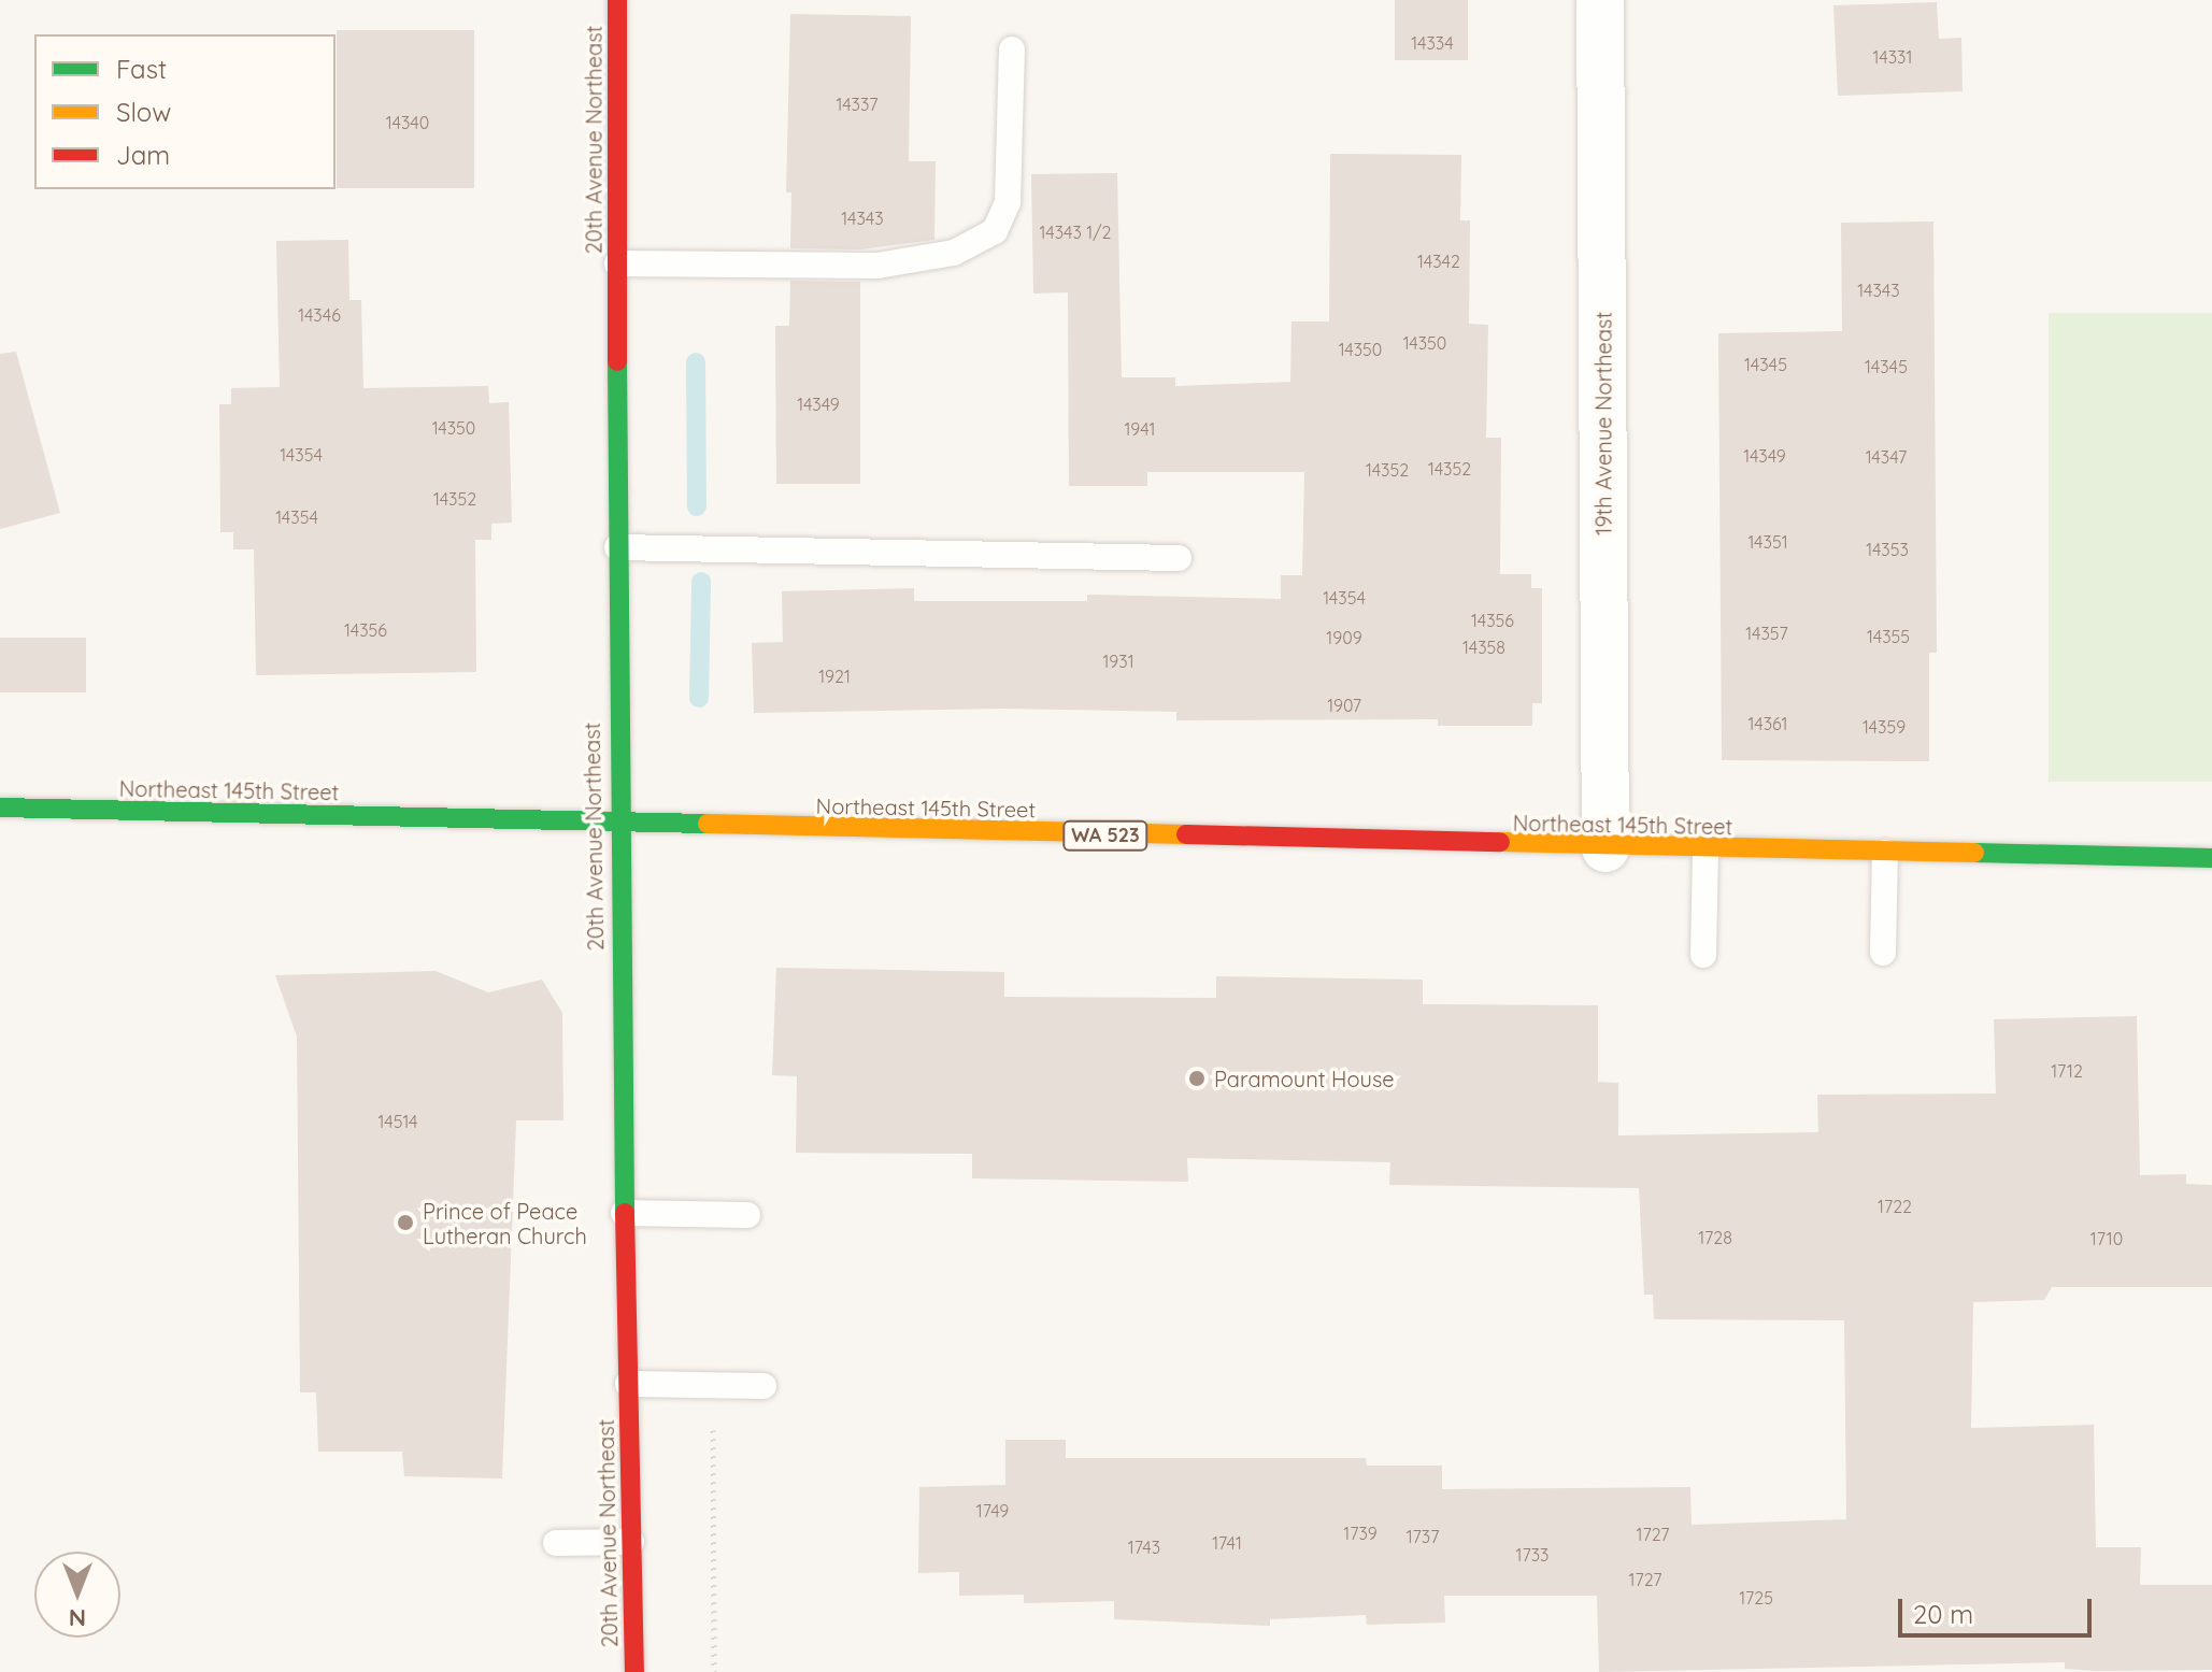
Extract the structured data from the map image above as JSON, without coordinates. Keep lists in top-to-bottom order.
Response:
{
  "streets": {
    "main road": ["20th Avenue Northeast", "Northeast 145th Street", "WA 523"],
    "street": ["19th Avenue Northeast"]
  },
  "crossings": [
    ["20th Avenue Northeast", "Northeast 145th Street"],
    ["19th Avenue Northeast", "Northeast 145th Street"]
  ],
  "places": ["Paramount House", "Prince of Peace Lutheran Church"],
  "house_numbers": [
    "14334",
    "14331",
    "14337",
    "14340",
    "14343",
    "14343 1/2",
    "14342",
    "14343",
    "14346",
    "14350",
    "14350",
    "14345",
    "14345",
    "14349",
    "14350",
    "1941",
    "14354",
    "14349",
    "14347",
    "14352",
    "14352",
    "14352",
    "14354",
    "14351",
    "14353",
    "14354",
    "14356",
    "14356",
    "14357",
    "14355",
    "1909",
    "14358",
    "1931",
    "1921",
    "1907",
    "14361",
    "14359",
    "1712",
    "14514",
    "1722",
    "1728",
    "1710",
    "1749",
    "1739",
    "1727",
    "1737",
    "1741",
    "1743",
    "1733",
    "1727",
    "1725"
  ],
  "legend": ["Fast", "Slow", "Jam"],
  "scale_bar": "20 m",
  "north": "bottom"
}
